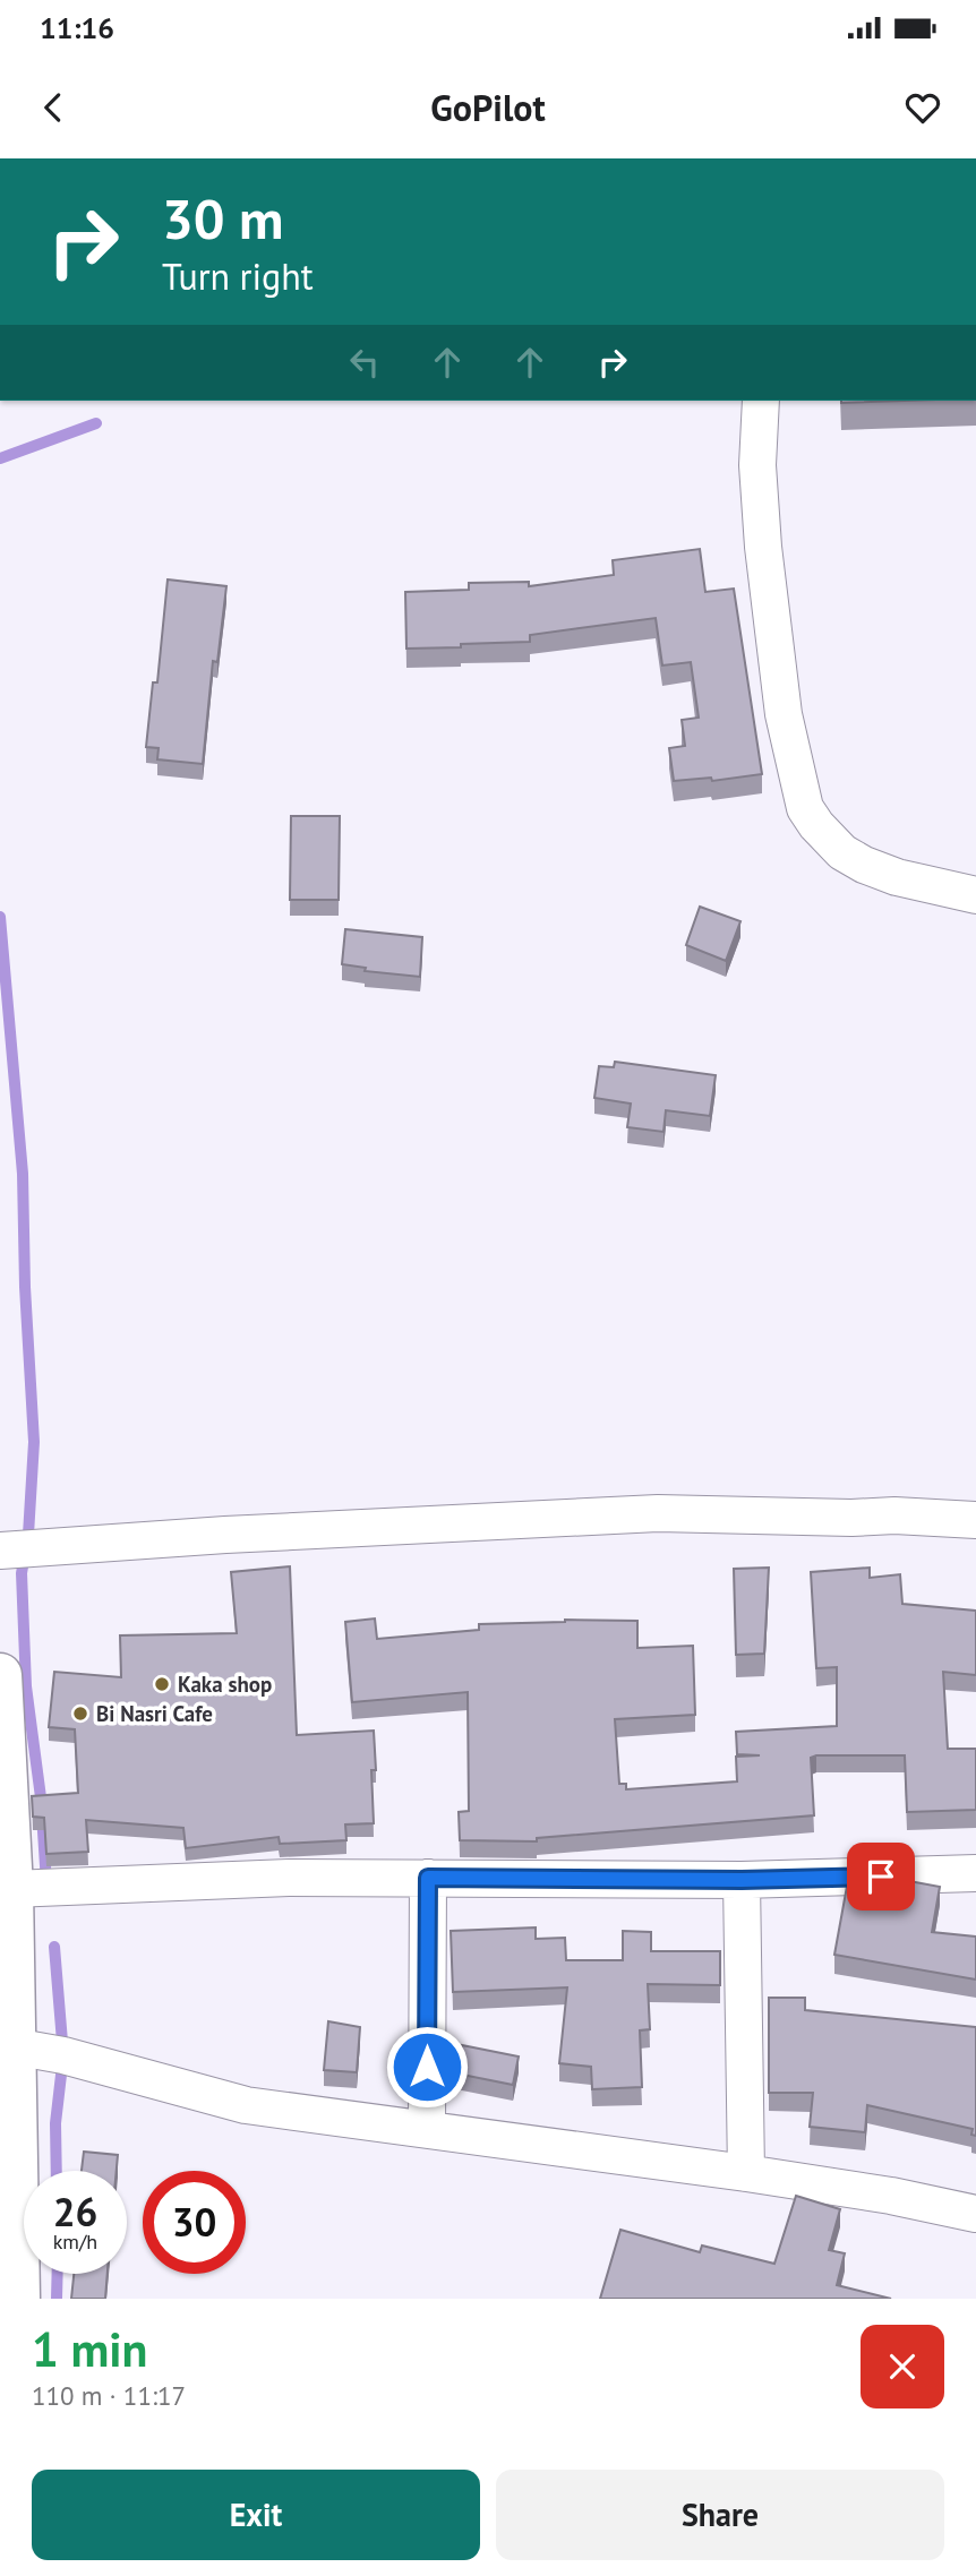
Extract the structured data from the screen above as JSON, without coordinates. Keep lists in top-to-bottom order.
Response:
{
  "places": ["Kaka shop", "Bi Nasri Cafe"],
  "page": {
    "status": "11:16",
    "header": "GoPilot",
    "turn": ["30 m", "Turn right"],
    "speed": "26 km/h",
    "limit": "30",
    "heading": ["1 min", "110 m · 11:17"],
    "buttons": ["Exit", "Share"]
  }
}
